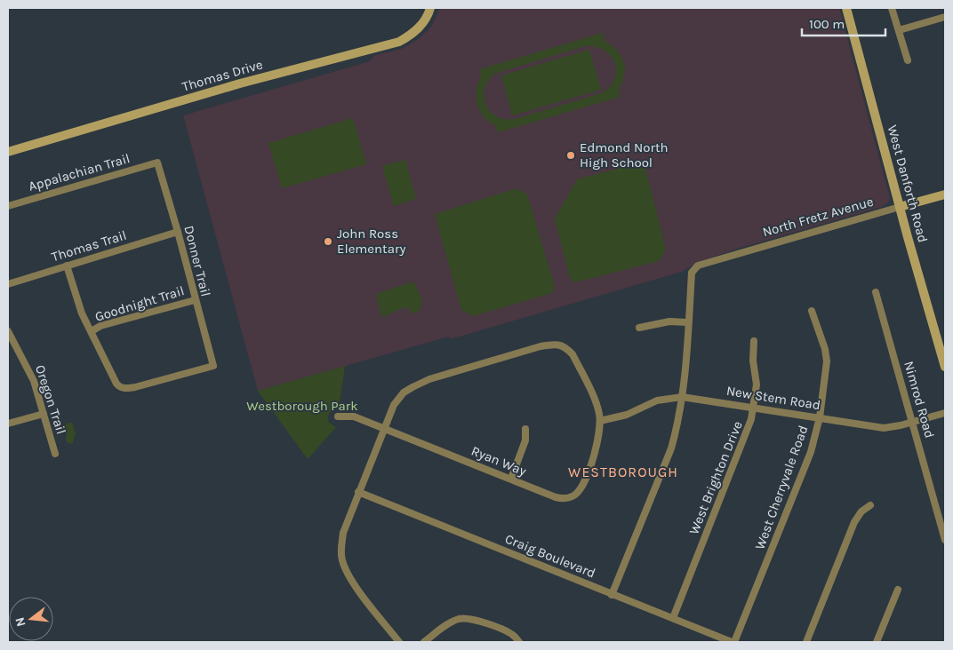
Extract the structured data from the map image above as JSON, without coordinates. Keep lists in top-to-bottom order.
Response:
{
  "streets": {
    "street": [
      "Thomas Drive",
      "Appalachian Trail",
      "West Danforth Road",
      "North Fretz Avenue",
      "Thomas Trail",
      "Donner Trail",
      "Goodnight Trail",
      "New Stem Road",
      "Oregon Trail",
      "Nimrod Road",
      "Ryan Way",
      "West Brighton Drive",
      "West Cherryvale Road",
      "Craig Boulevard"
    ]
  },
  "crossings": [
    ["Appalachian Trail", "Donner Trail"],
    ["West Danforth Road", "North Fretz Avenue"],
    ["Thomas Trail", "Donner Trail"],
    ["Donner Trail", "Goodnight Trail"],
    ["New Stem Road", "Nimrod Road"],
    ["New Stem Road", "Ryan Way"],
    ["New Stem Road", "West Brighton Drive"],
    ["New Stem Road", "West Cherryvale Road"],
    ["West Brighton Drive", "Craig Boulevard"],
    ["West Cherryvale Road", "Craig Boulevard"]
  ],
  "districts": ["WESTBOROUGH"],
  "parks": ["Westborough Park"],
  "places": ["Edmond North High School", "John Ross Elementary"],
  "scale_bar": "100 m",
  "north": "left"
}
